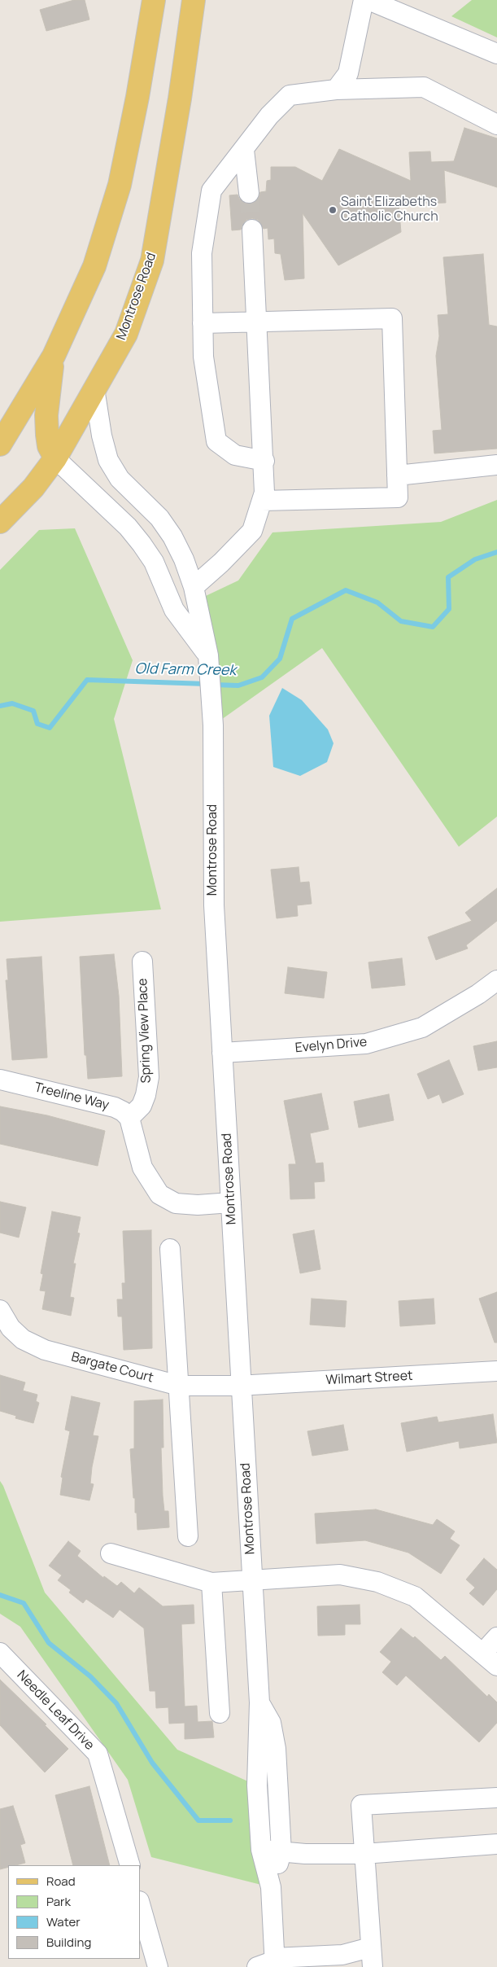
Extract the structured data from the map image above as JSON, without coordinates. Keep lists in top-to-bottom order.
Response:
{
  "streets": {
    "main road": ["Montrose Road"],
    "street": [
      "Spring View Place",
      "Evelyn Drive",
      "Treeline Way",
      "Bargate Court",
      "Wilmart Street",
      "Needle Leaf Drive"
    ]
  },
  "crossings": [
    ["Montrose Road", "Evelyn Drive"],
    ["Montrose Road", "Bargate Court"],
    ["Montrose Road", "Wilmart Street"],
    ["Spring View Place", "Treeline Way"],
    ["Bargate Court", "Wilmart Street"]
  ],
  "water": ["Old Farm Creek"],
  "places": ["Saint Elizabeths Catholic Church"],
  "legend": [
    "Road",
    "Park",
    "Water",
    "Building"
  ]
}
